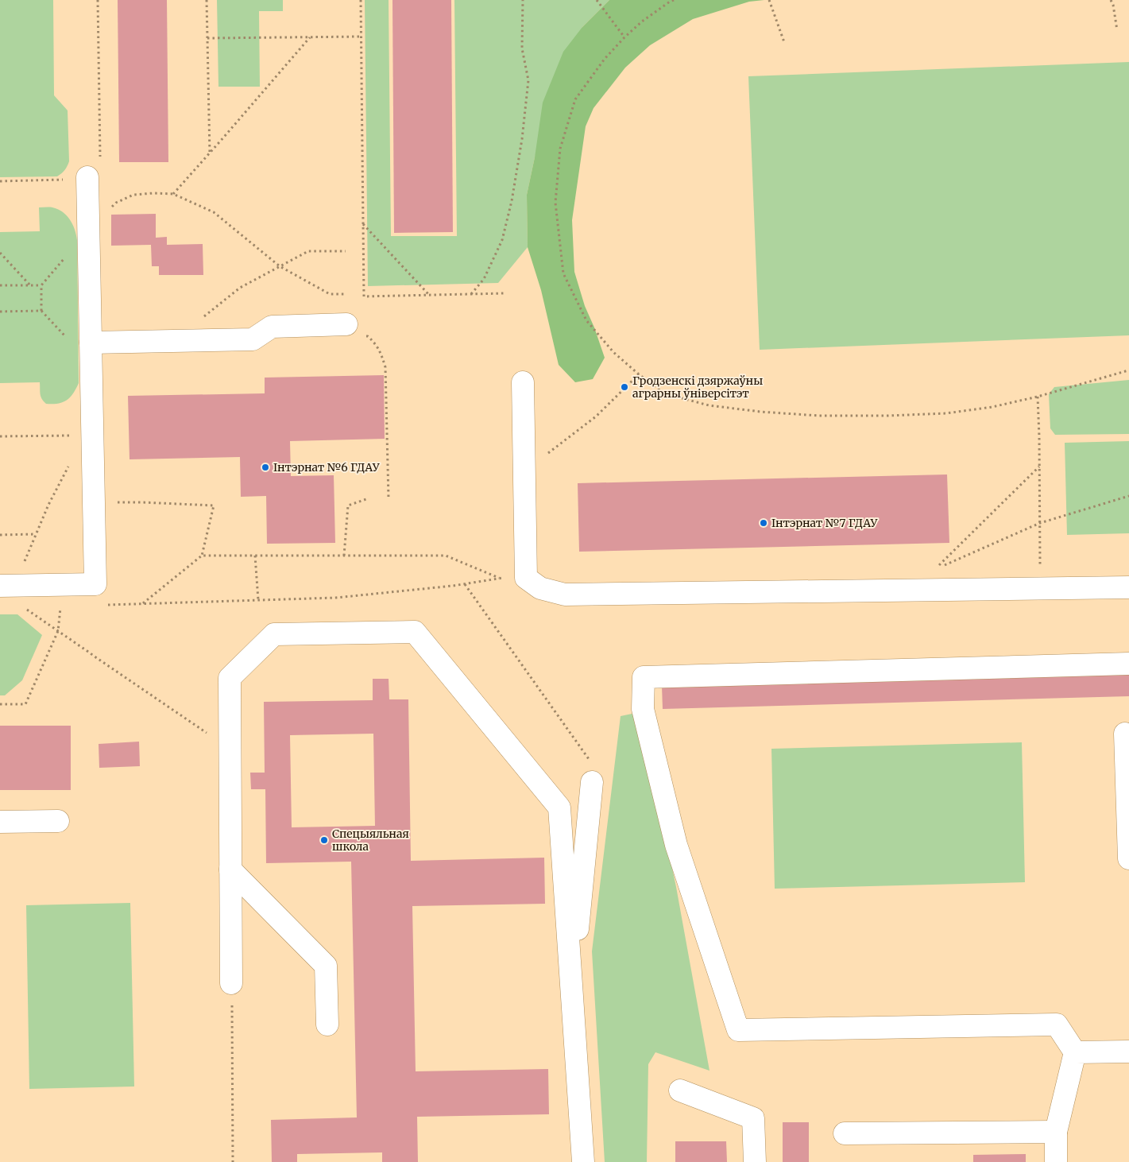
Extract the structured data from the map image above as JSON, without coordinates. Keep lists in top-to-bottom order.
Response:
{
  "places": [
    "Гродзенскі дзяржаўны аграрны ўніверсітэт",
    "Інтэрнат №6 ГДАУ",
    "Інтэрнат №7 ГДАУ",
    "Спецыяльная школа"
  ]
}
